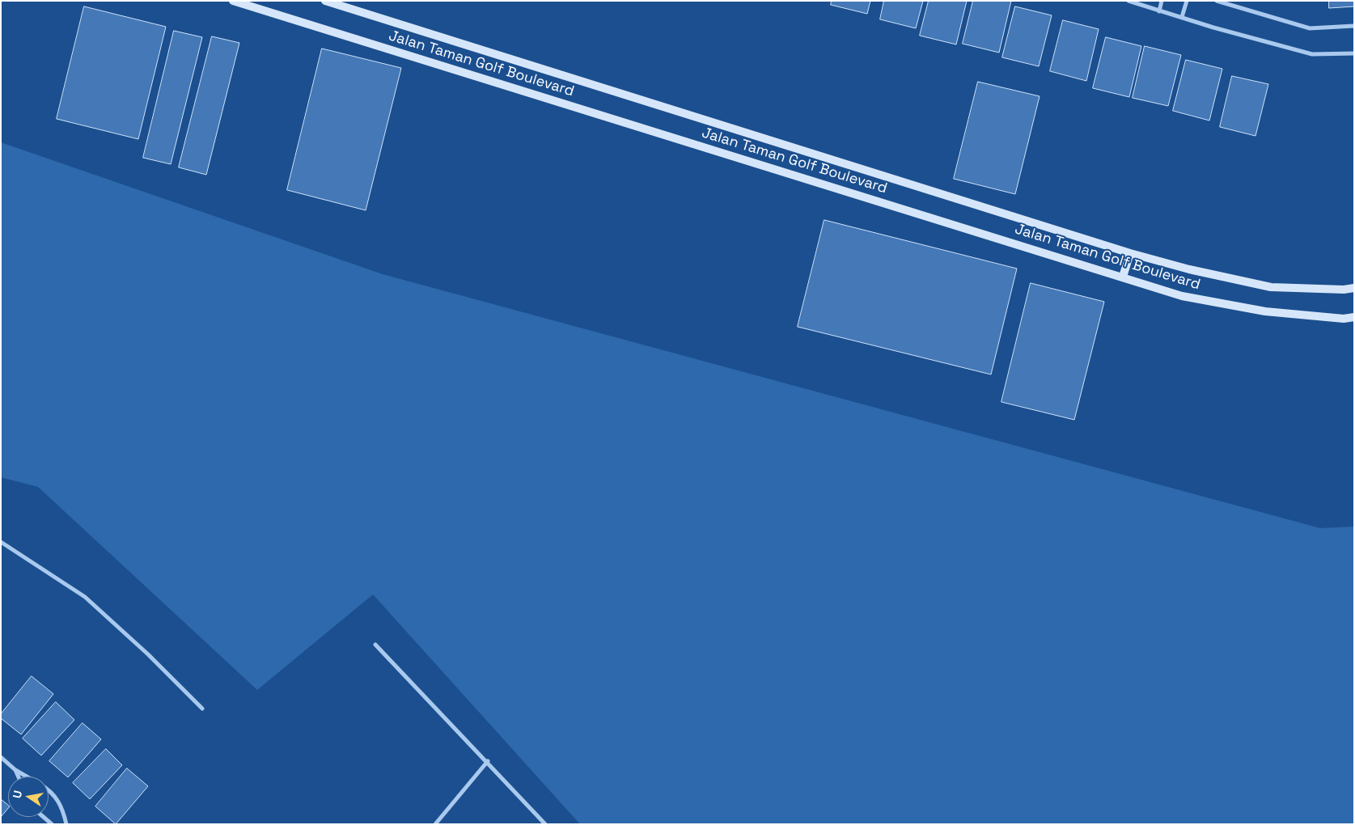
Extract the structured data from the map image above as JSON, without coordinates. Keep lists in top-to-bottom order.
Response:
{
  "streets": {
    "street": ["Jalan Taman Golf Boulevard"]
  },
  "north": "left"
}
